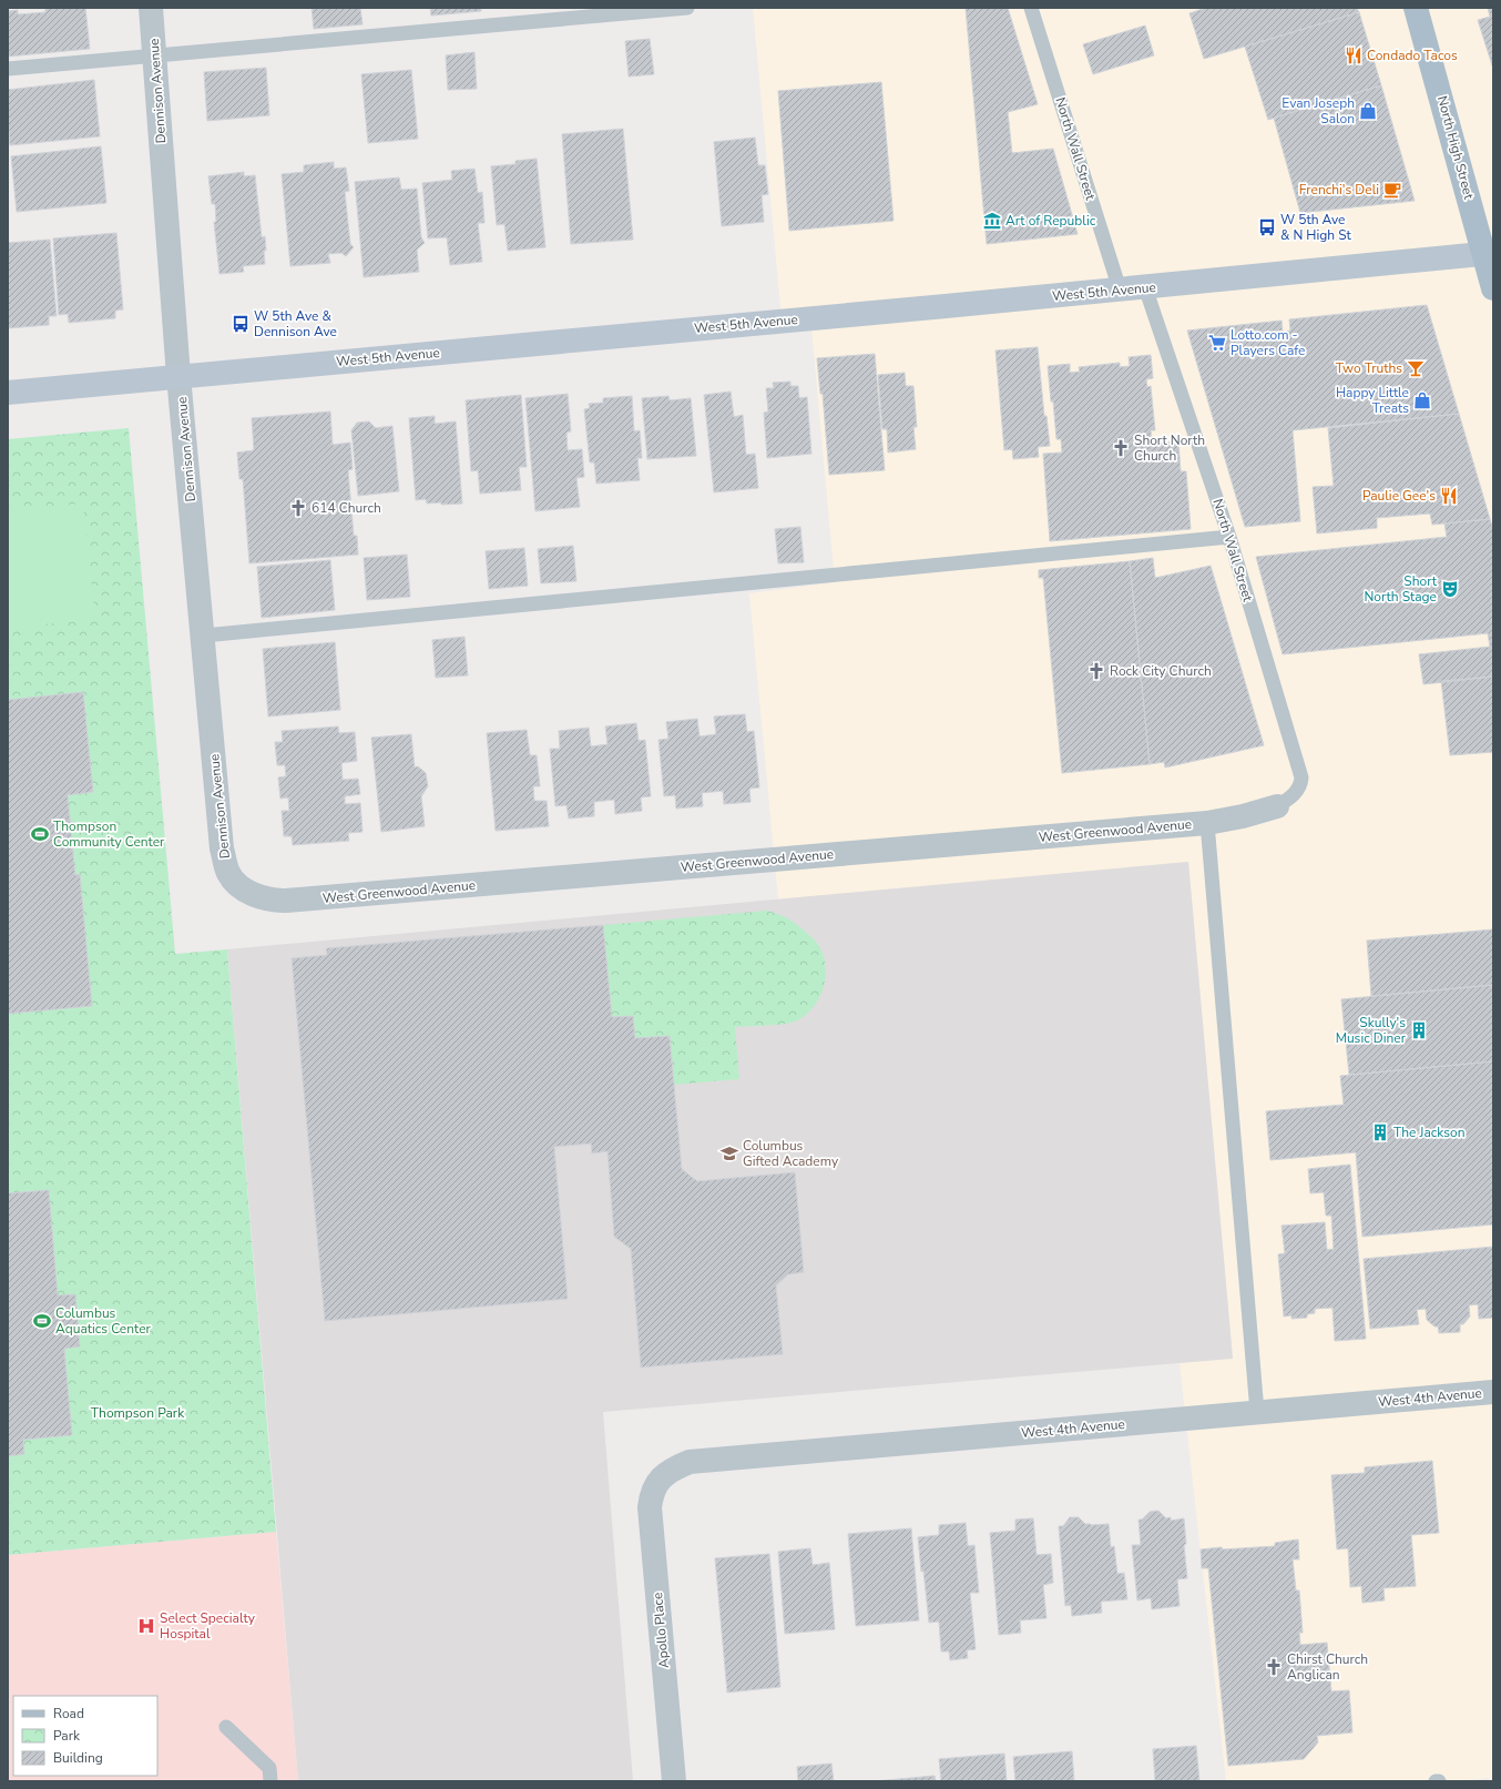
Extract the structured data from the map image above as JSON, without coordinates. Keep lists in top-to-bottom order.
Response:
{
  "streets": {
    "main road": ["North High Street", "West 5th Avenue"],
    "street": [
      "Dennison Avenue",
      "West Greenwood Avenue",
      "West 4th Avenue",
      "Apollo Place"
    ],
    "lane": ["North Wall Street"]
  },
  "crossings": [
    ["Dennison Avenue", "West 5th Avenue"],
    ["Dennison Avenue", "West Greenwood Avenue"],
    ["North High Street", "West 5th Avenue"],
    ["North Wall Street", "West 5th Avenue"],
    ["North Wall Street", "West Greenwood Avenue"],
    ["West 4th Avenue", "Apollo Place"]
  ],
  "parks": ["Thompson Park"],
  "places": {
    "restaurant": ["Condado Tacos", "Paulie Gee's"],
    "shop": ["Evan Joseph Salon", "Happy Little Treats"],
    "cafe": ["Frenchi's Deli"],
    "museum": ["Art of Republic"],
    "bus stop": ["W 5th Ave & N High St", "W 5th Ave & Dennison Ave"],
    "supermarket": ["Lotto.com - Players Cafe"],
    "bar": ["Two Truths"],
    "church": [
      "Short North Church",
      "614 Church",
      "Rock City Church",
      "Chirst Church Anglican"
    ],
    "theatre": ["Short North Stage"],
    "sports": ["Thompson Community Center", "Columbus Aquatics Center"],
    "building": ["Skully's Music Diner", "The Jackson"],
    "school or university": ["Columbus Gifted Academy"],
    "hospital": ["Select Specialty Hospital"]
  },
  "legend": ["Road", "Park", "Building"]
}
